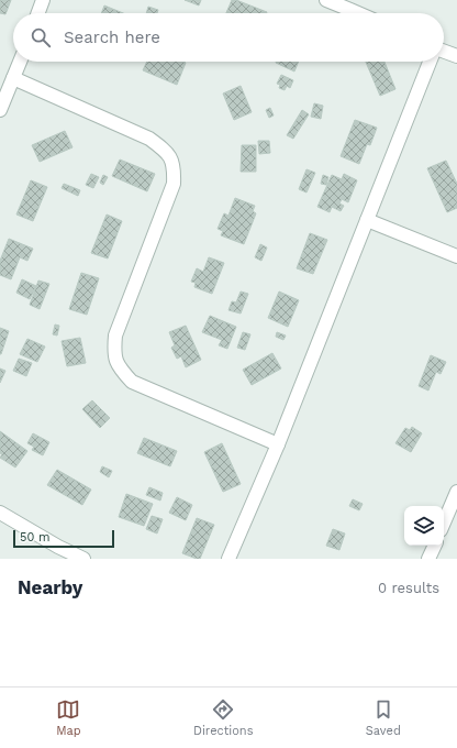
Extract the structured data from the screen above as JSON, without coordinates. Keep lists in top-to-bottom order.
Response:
{
  "scale_bar": "50 m",
  "page": {
    "search": "Search here",
    "scale": "50 m",
    "heading": ["Nearby", "0 results"],
    "nav": ["Map", "Directions", "Saved"]
  }
}
